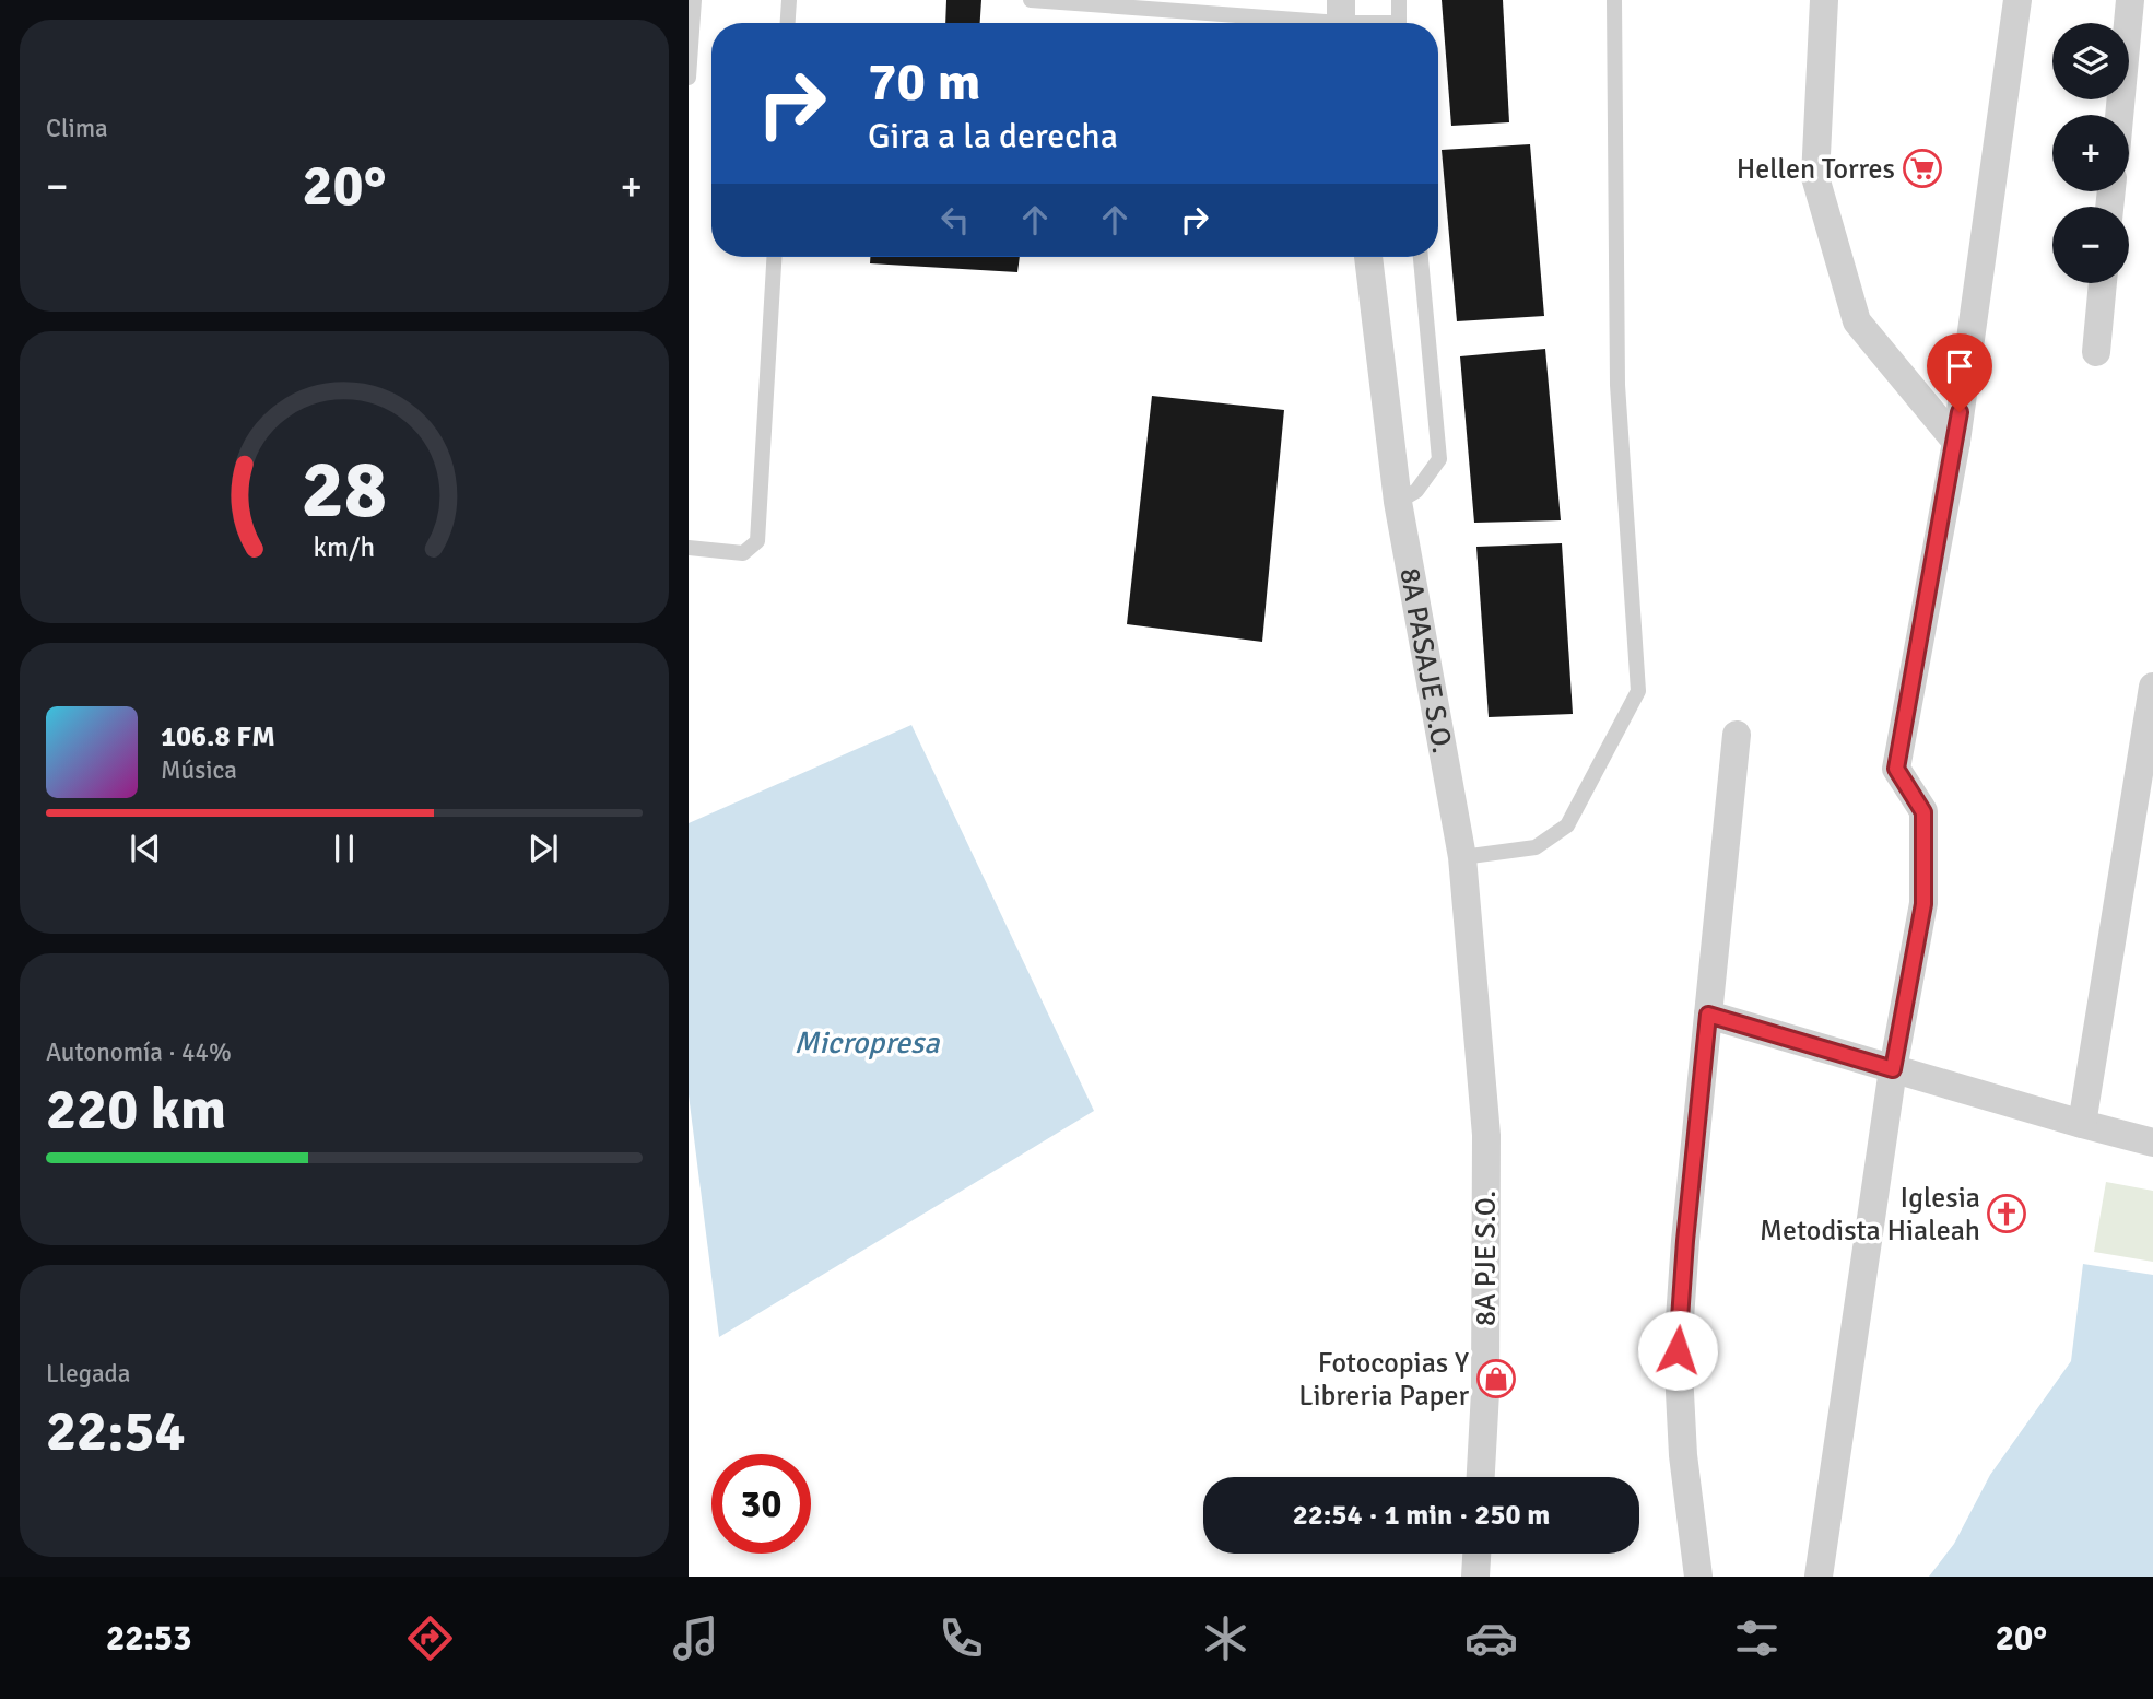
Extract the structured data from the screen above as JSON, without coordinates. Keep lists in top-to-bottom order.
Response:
{
  "streets": {
    "street": ["8A PASAJE S.O.", "8A PJE S.O."]
  },
  "crossings": [
    ["8A PASAJE S.O.", "8A PJE S.O."]
  ],
  "water": ["Micropresa"],
  "places": {
    "supermarket": ["Hellen Torres"],
    "church": ["Iglesia Metodista Hialeah"],
    "shop": ["Fotocopias Y Libreria Paper"]
  },
  "page": {
    "tile": [
      "Clima",
      ["Autonomía · 44%", "220 km"],
      ["Llegada", "22:54"]
    ],
    "map_buttons": ["+", "−"],
    "turn": ["70 m", "Gira a la derecha"],
    "heat": ["−", "20°", "+"],
    "song": ["106.8 FM", "Música"],
    "limit": "30",
    "trip": "22:54 · 1 min · 250 m",
    "tabs": ["22:53", "20°"],
    "gauge": ["28", "km/h"]
  }
}
